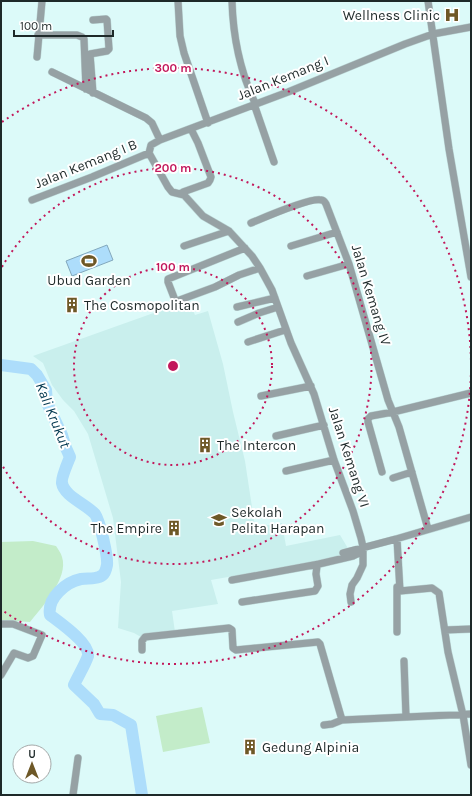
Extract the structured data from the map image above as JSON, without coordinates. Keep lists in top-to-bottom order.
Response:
{
  "streets": {
    "street": [
      "Jalan Kemang I",
      "Jalan Kemang I B",
      "Jalan Kemang IV",
      "Jalan Kemang VI"
    ]
  },
  "crossings": [
    ["Jalan Kemang I B", "Jalan Kemang VI"]
  ],
  "water": ["Kali Krukut"],
  "places": {
    "hospital": ["Wellness Clinic"],
    "sports": ["Ubud Garden"],
    "building": [
      "The Cosmopolitan",
      "The Intercon",
      "The Empire",
      "Gedung Alpinia"
    ],
    "school or university": ["Sekolah Pelita Harapan"]
  },
  "scale_bar": "100 m",
  "north": "top",
  "rings": ["300 m", "200 m", "100 m"]
}
